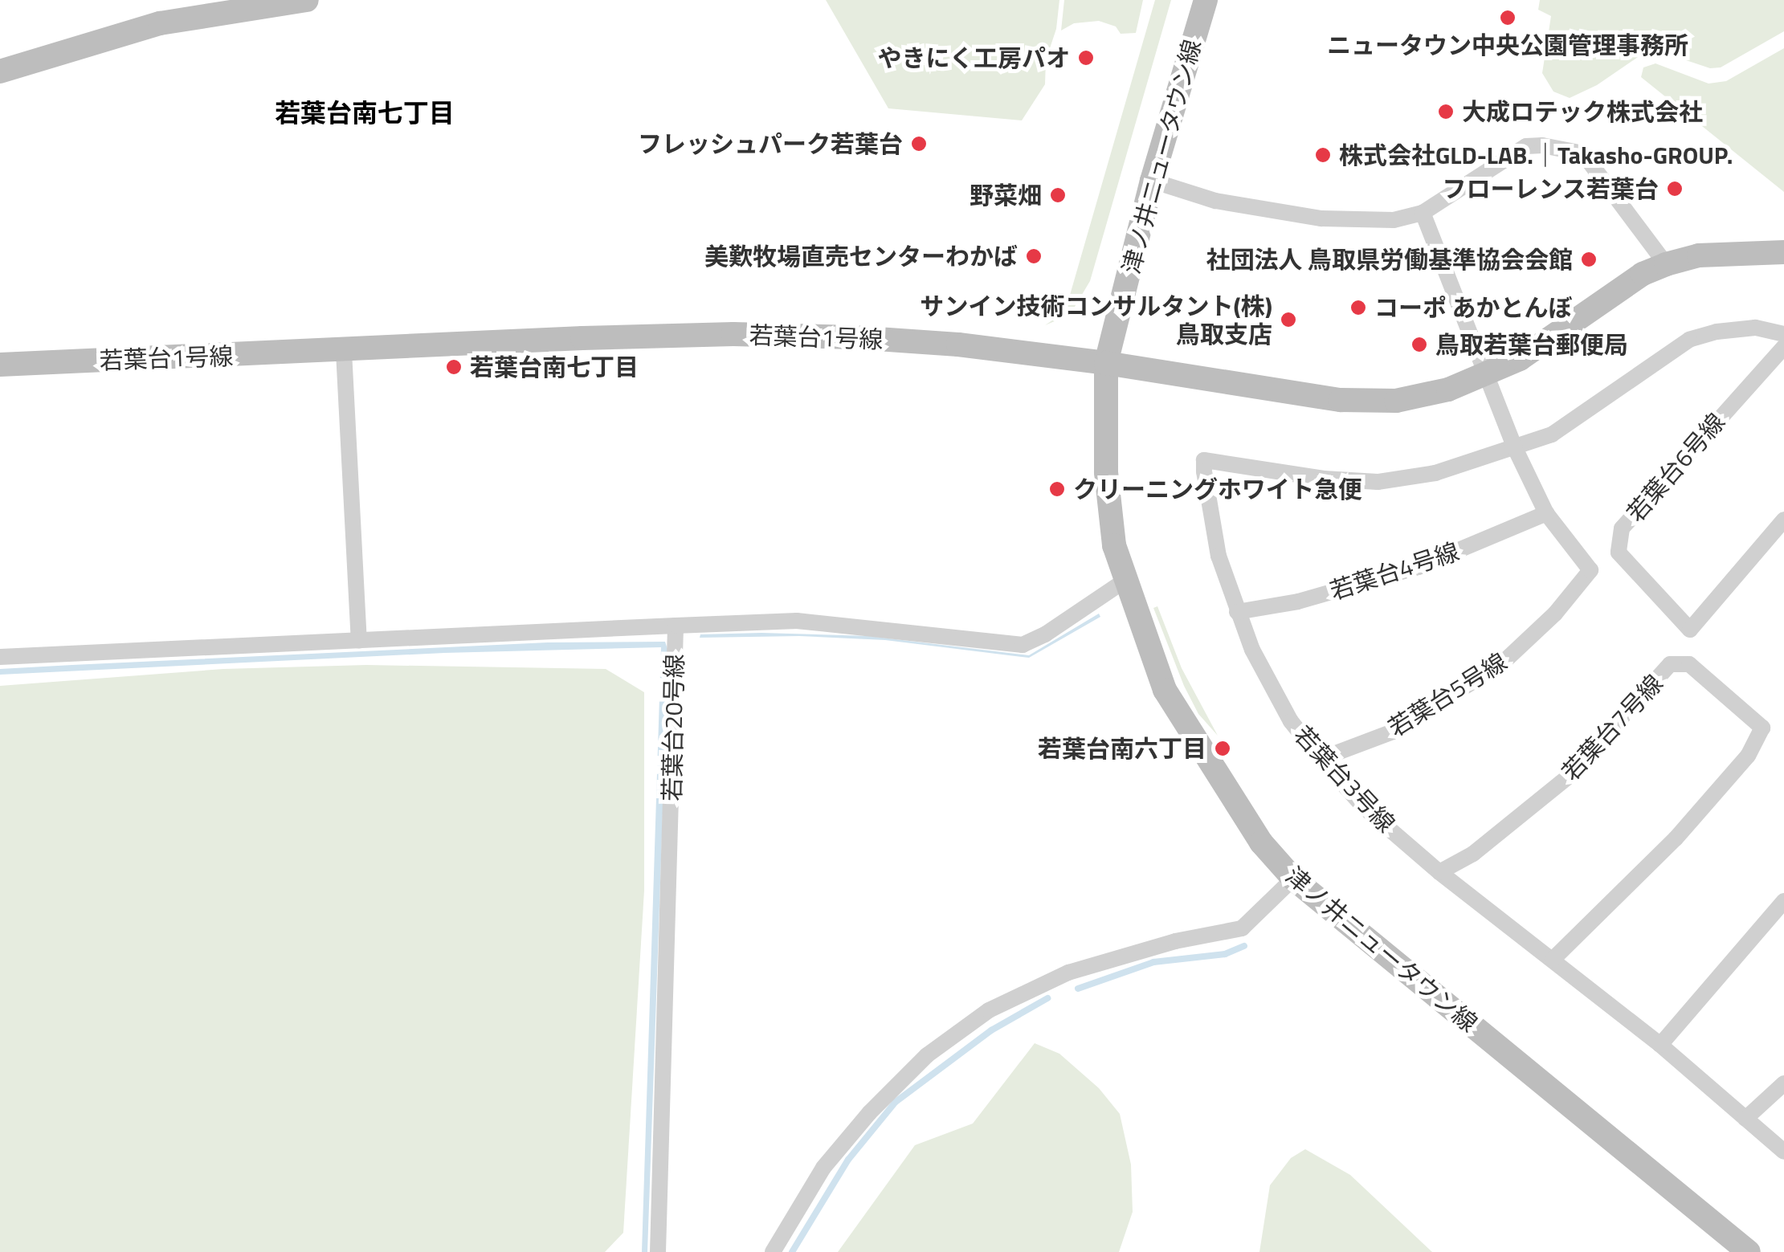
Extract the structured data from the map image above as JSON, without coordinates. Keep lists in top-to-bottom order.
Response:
{
  "streets": {
    "street": [
      "津ノ井ニュータウン線",
      "若葉台1号線",
      "若葉台6号線",
      "若葉台4号線",
      "若葉台5号線",
      "若葉台20号線",
      "若葉台7号線",
      "若葉台3号線"
    ]
  },
  "crossings": [
    ["津ノ井ニュータウン線", "若葉台1号線"],
    ["津ノ井ニュータウン線", "若葉台20号線"],
    ["若葉台4号線", "若葉台5号線"],
    ["若葉台4号線", "若葉台3号線"],
    ["若葉台5号線", "若葉台3号線"],
    ["若葉台7号線", "若葉台3号線"]
  ],
  "districts": ["若葉台南七丁目"],
  "places": [
    "ニュータウン中央公園管理事務所",
    "やきにく工房パオ",
    "大成ロテック株式会社",
    "フレッシュパーク若葉台",
    "株式会社GLD-LAB.｜Takasho-GROUP.",
    "フローレンス若葉台",
    "野菜畑",
    "美歎牧場直売センターわかば",
    "社団法人 鳥取県労働基準協会会館",
    "コーポ あかとんぼ",
    "サンイン技術コンサルタント(株) 鳥取支店",
    "鳥取若葉台郵便局",
    "若葉台南七丁目",
    "クリーニングホワイト急便",
    "若葉台南六丁目"
  ]
}
